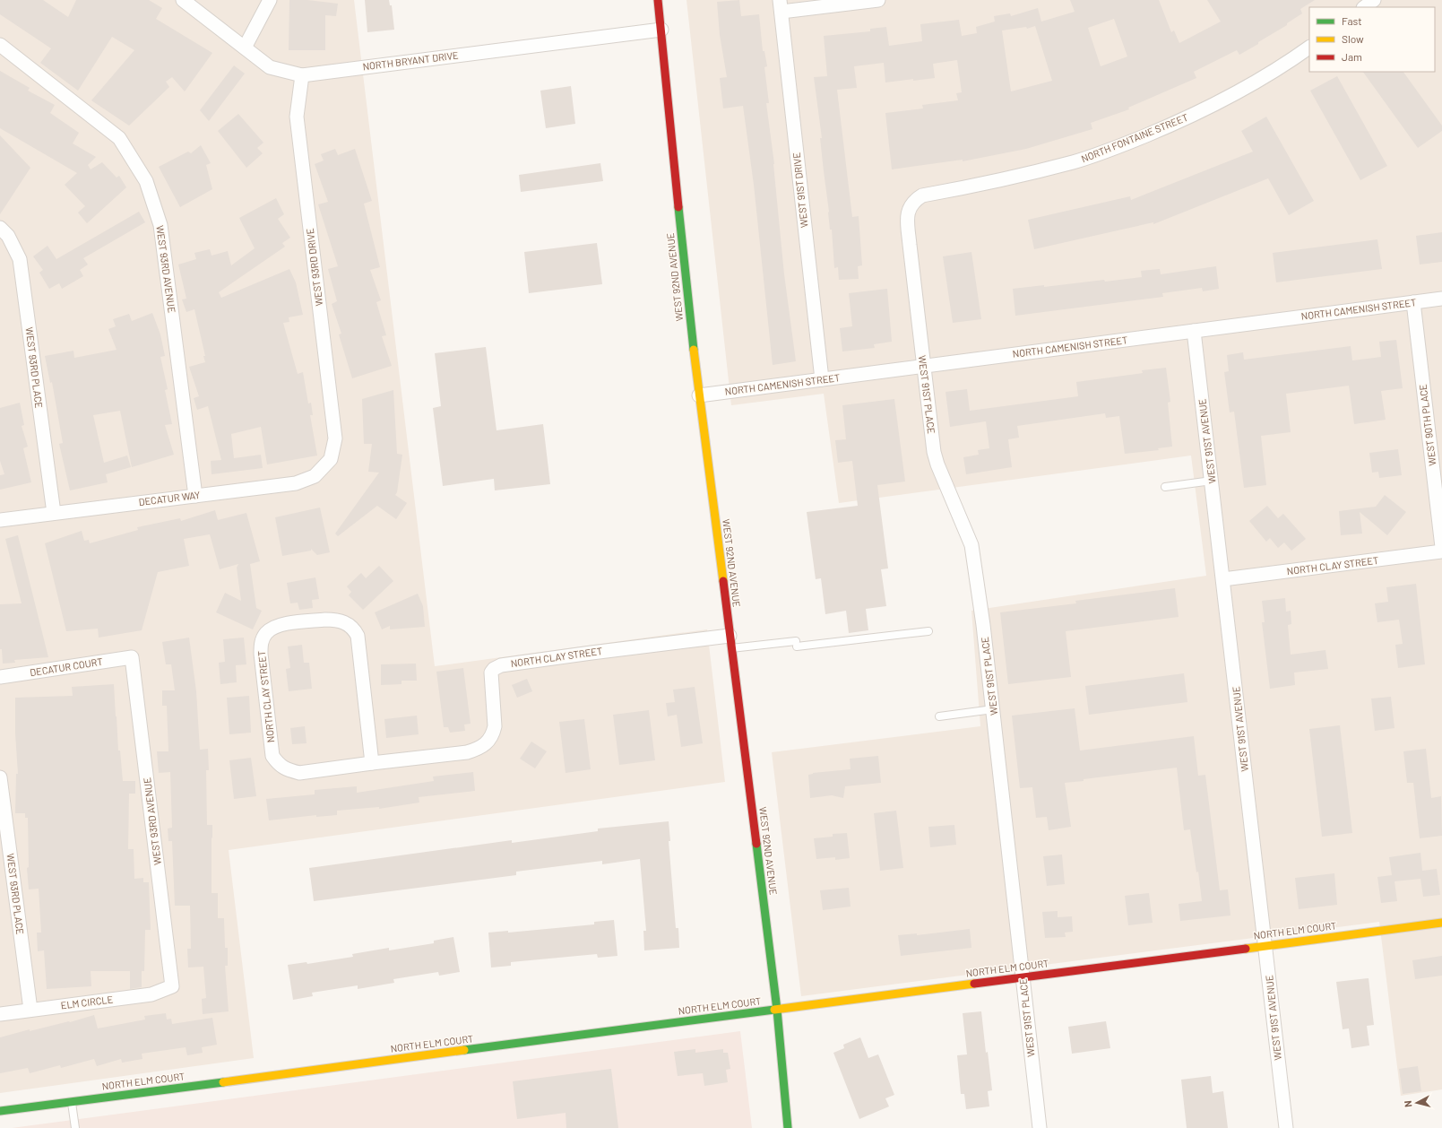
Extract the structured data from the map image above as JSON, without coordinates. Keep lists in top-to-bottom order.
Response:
{
  "streets": {
    "street": [
      "NORTH BRYANT DRIVE",
      "NORTH FONTAINE STREET",
      "WEST 91ST DRIVE",
      "WEST 93RD DRIVE",
      "WEST 93RD AVENUE",
      "WEST 92ND AVENUE",
      "NORTH CAMENISH STREET",
      "WEST 93RD PLACE",
      "WEST 91ST PLACE",
      "WEST 90TH PLACE",
      "WEST 91ST AVENUE",
      "DECATUR WAY",
      "NORTH CLAY STREET",
      "DECATUR COURT",
      "NORTH ELM COURT",
      "ELM CIRCLE"
    ]
  },
  "crossings": [
    ["NORTH BRYANT DRIVE", "WEST 93RD DRIVE"],
    ["NORTH BRYANT DRIVE", "WEST 92ND AVENUE"],
    ["NORTH FONTAINE STREET", "WEST 91ST PLACE"],
    ["WEST 91ST DRIVE", "NORTH CAMENISH STREET"],
    ["WEST 93RD DRIVE", "DECATUR WAY"],
    ["WEST 93RD AVENUE", "DECATUR WAY"],
    ["WEST 93RD AVENUE", "DECATUR COURT"],
    ["WEST 93RD AVENUE", "ELM CIRCLE"],
    ["WEST 92ND AVENUE", "NORTH CAMENISH STREET"],
    ["WEST 92ND AVENUE", "NORTH CLAY STREET"],
    ["WEST 92ND AVENUE", "NORTH ELM COURT"],
    ["NORTH CAMENISH STREET", "WEST 91ST PLACE"],
    ["NORTH CAMENISH STREET", "WEST 90TH PLACE"],
    ["NORTH CAMENISH STREET", "WEST 91ST AVENUE"],
    ["WEST 93RD PLACE", "DECATUR WAY"],
    ["WEST 93RD PLACE", "ELM CIRCLE"],
    ["WEST 91ST PLACE", "NORTH ELM COURT"],
    ["WEST 91ST AVENUE", "NORTH CLAY STREET"],
    ["WEST 91ST AVENUE", "NORTH ELM COURT"]
  ],
  "legend": ["Fast", "Slow", "Jam"],
  "north": "left"
}
